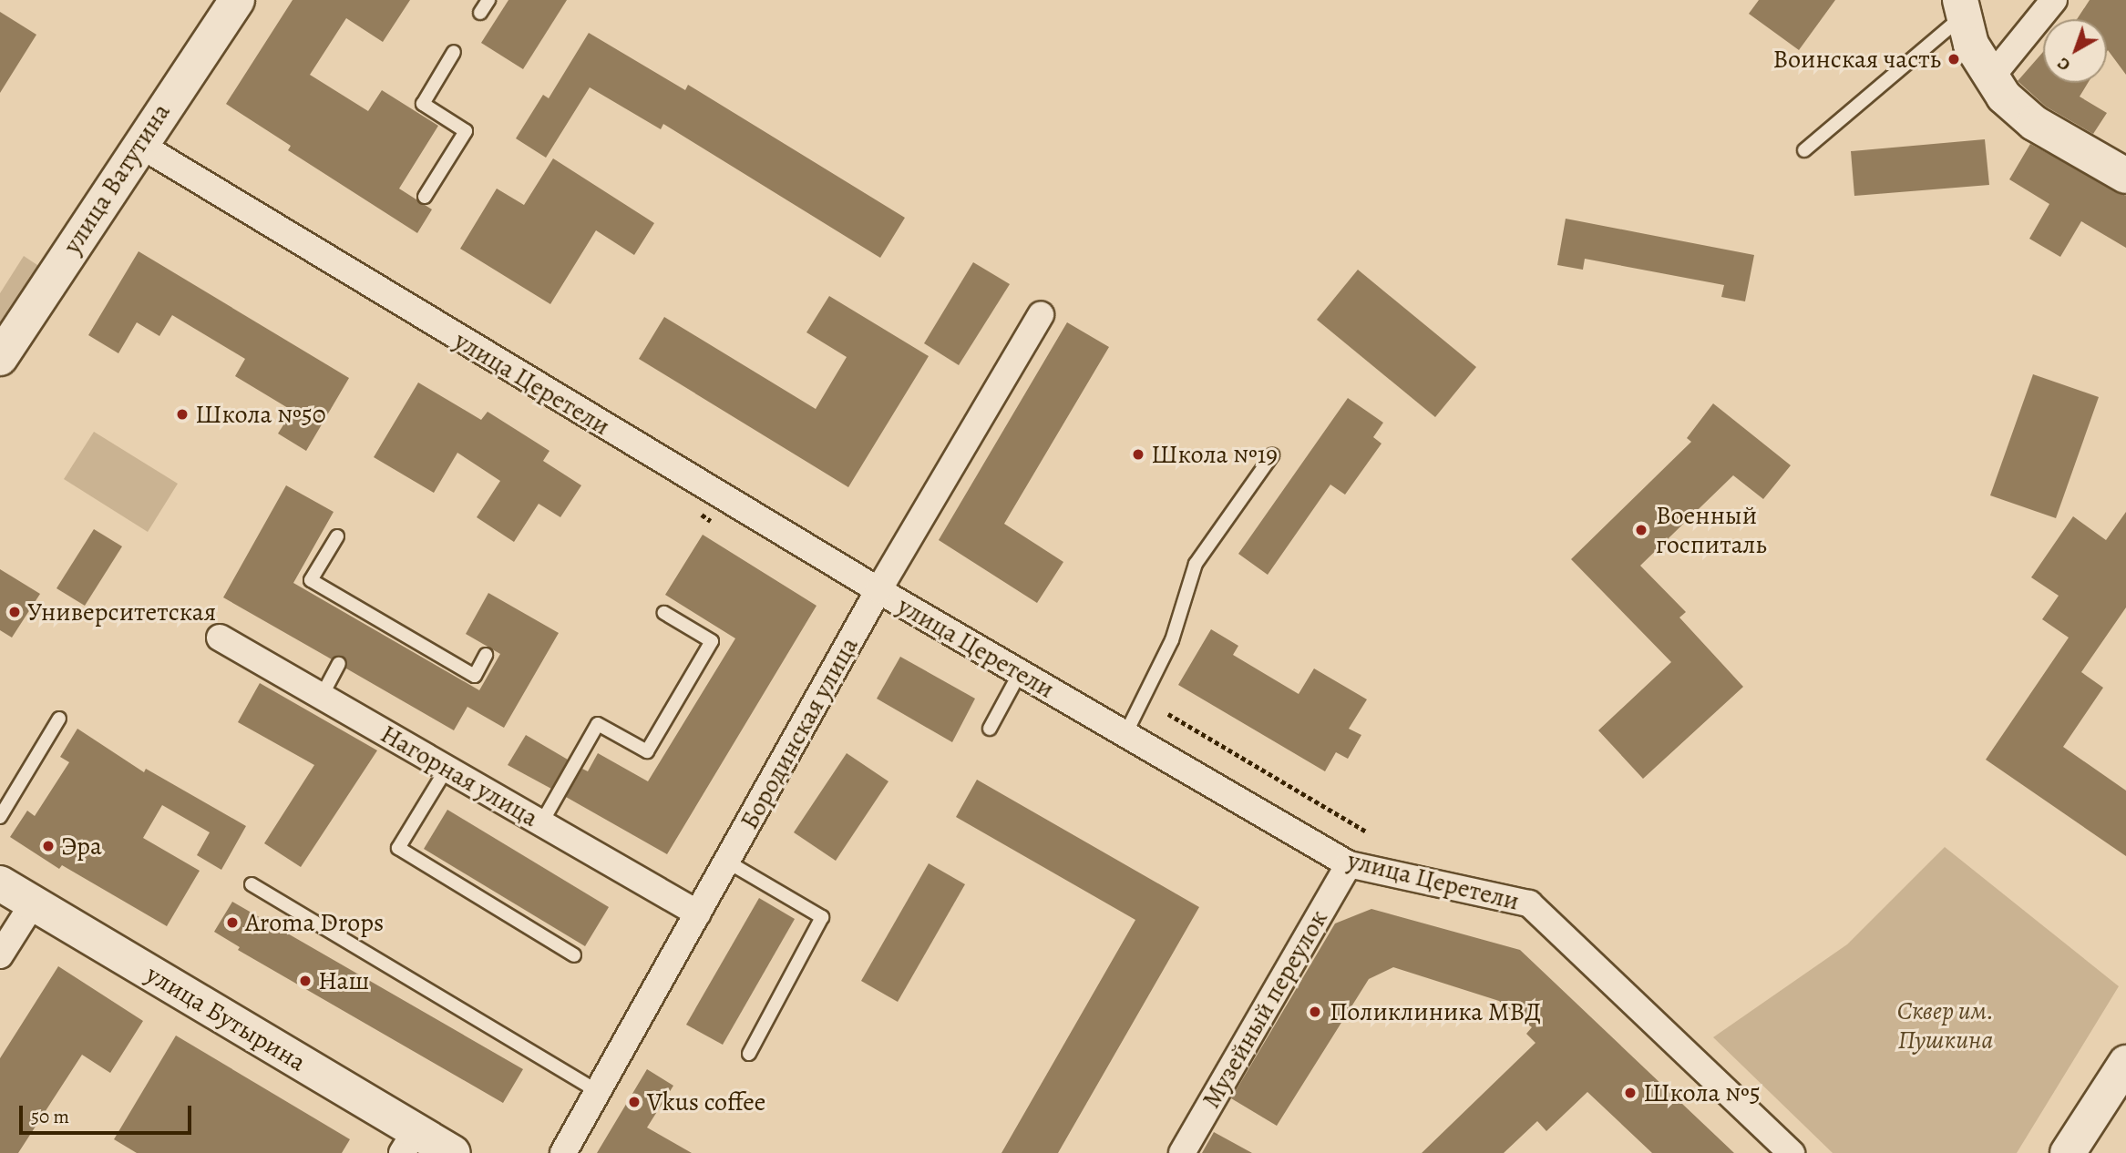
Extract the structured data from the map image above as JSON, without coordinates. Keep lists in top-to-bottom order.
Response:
{
  "streets": {
    "main road": ["улица Ватутина", "улица Бутырина"],
    "street": [
      "улица Церетели",
      "Бородинская улица",
      "Нагорная улица",
      "Музейный переулок"
    ]
  },
  "crossings": [
    ["улица Ватутина", "улица Церетели"],
    ["улица Церетели", "Бородинская улица"],
    ["улица Церетели", "Музейный переулок"],
    ["Бородинская улица", "Нагорная улица"]
  ],
  "parks": ["Сквер им. Пушкина"],
  "places": [
    "Воинская часть",
    "Школа №50",
    "Школа №19",
    "Военный госпиталь",
    "Университетская",
    "Эра",
    "Aroma Drops",
    "Наш",
    "Поликлиника МВД",
    "Школа №5",
    "Vkus coffee"
  ],
  "scale_bar": "50 m",
  "north": "bottom left"
}
